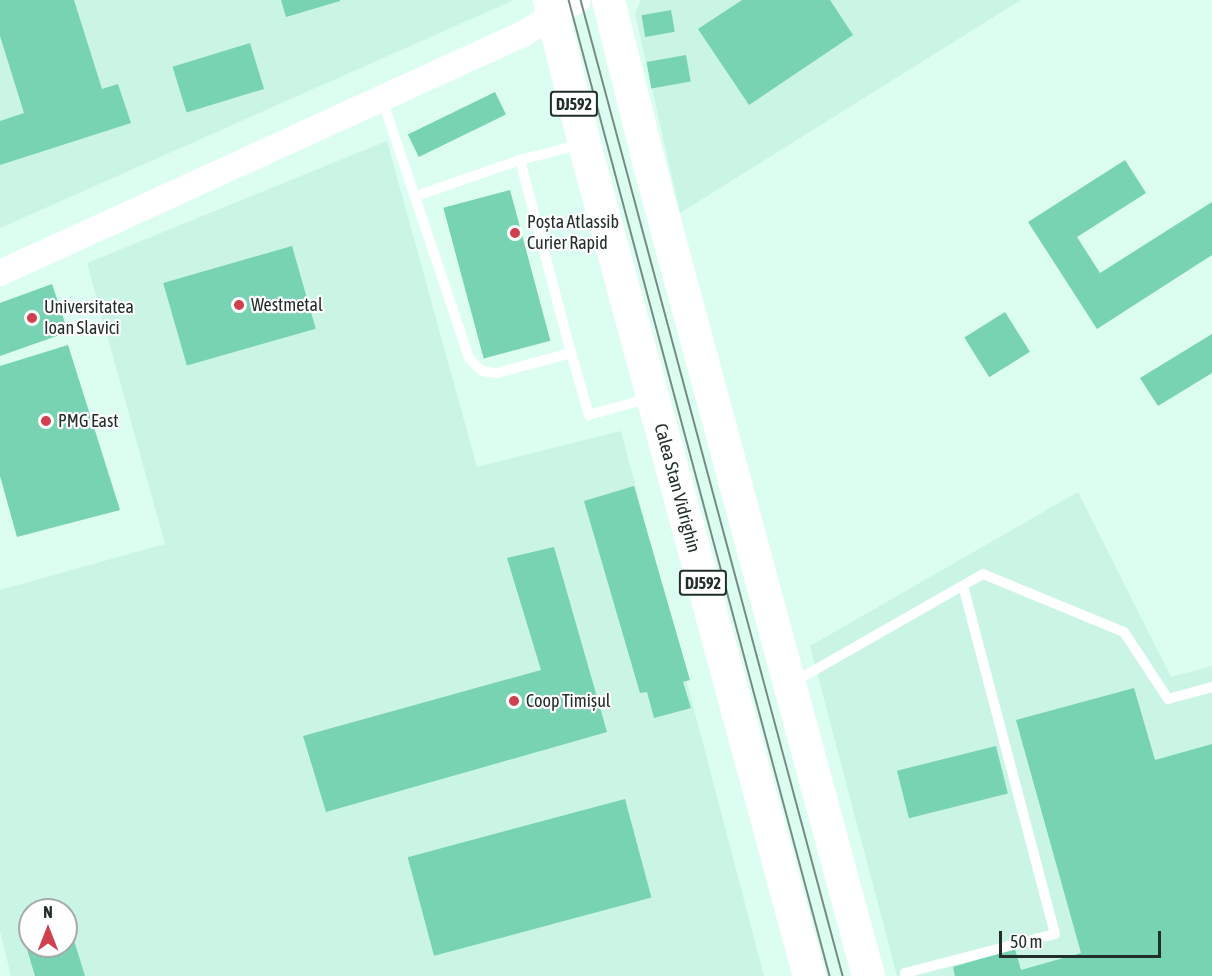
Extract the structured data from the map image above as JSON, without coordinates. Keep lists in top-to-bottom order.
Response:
{
  "streets": {
    "main road": ["DJ592", "Calea Stan Vidrighin"]
  },
  "places": [
    "Poșta Atlassib Curier Rapid",
    "Westmetal",
    "Universitatea Ioan Slavici",
    "PMG East",
    "Coop Timișul"
  ],
  "scale_bar": "50 m",
  "north": "top"
}
